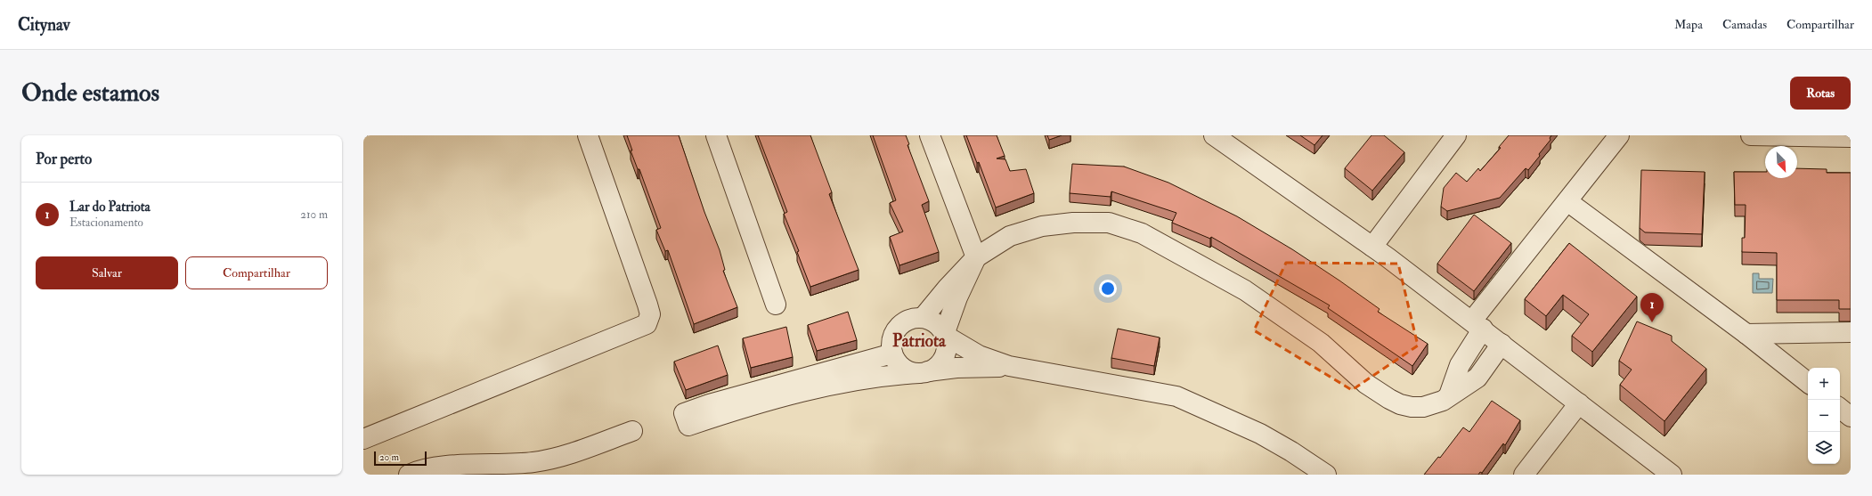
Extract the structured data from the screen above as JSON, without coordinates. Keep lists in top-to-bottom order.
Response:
{
  "districts": ["Patriota"],
  "scale_bar": "20 m",
  "north": "bottom right",
  "page": {
    "header": "Citynav",
    "nav": ["Mapa", "Camadas", "Compartilhar"],
    "buttons": [
      "Rotas",
      ["Salvar", "Compartilhar"]
    ],
    "title": "Onde estamos",
    "heading": "Por perto",
    "list": [
      {
        "mark": "1",
        "name": "Lar do Patriota",
        "note": "Estacionamento",
        "value": "210 m"
      }
    ],
    "pins": "1",
    "map_buttons": ["+", "−"],
    "scale": "20 m"
  }
}
